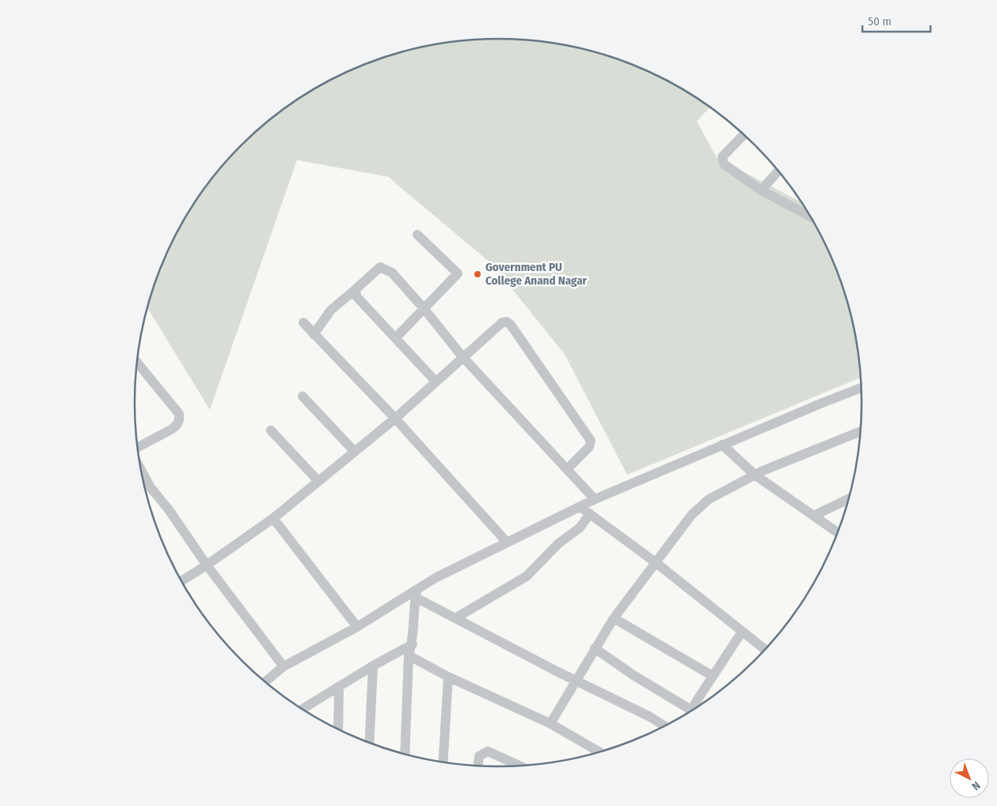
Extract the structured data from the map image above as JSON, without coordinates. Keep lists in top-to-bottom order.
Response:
{
  "places": ["Government PU College Anand Nagar"],
  "scale_bar": "50 m",
  "north": "bottom right"
}
